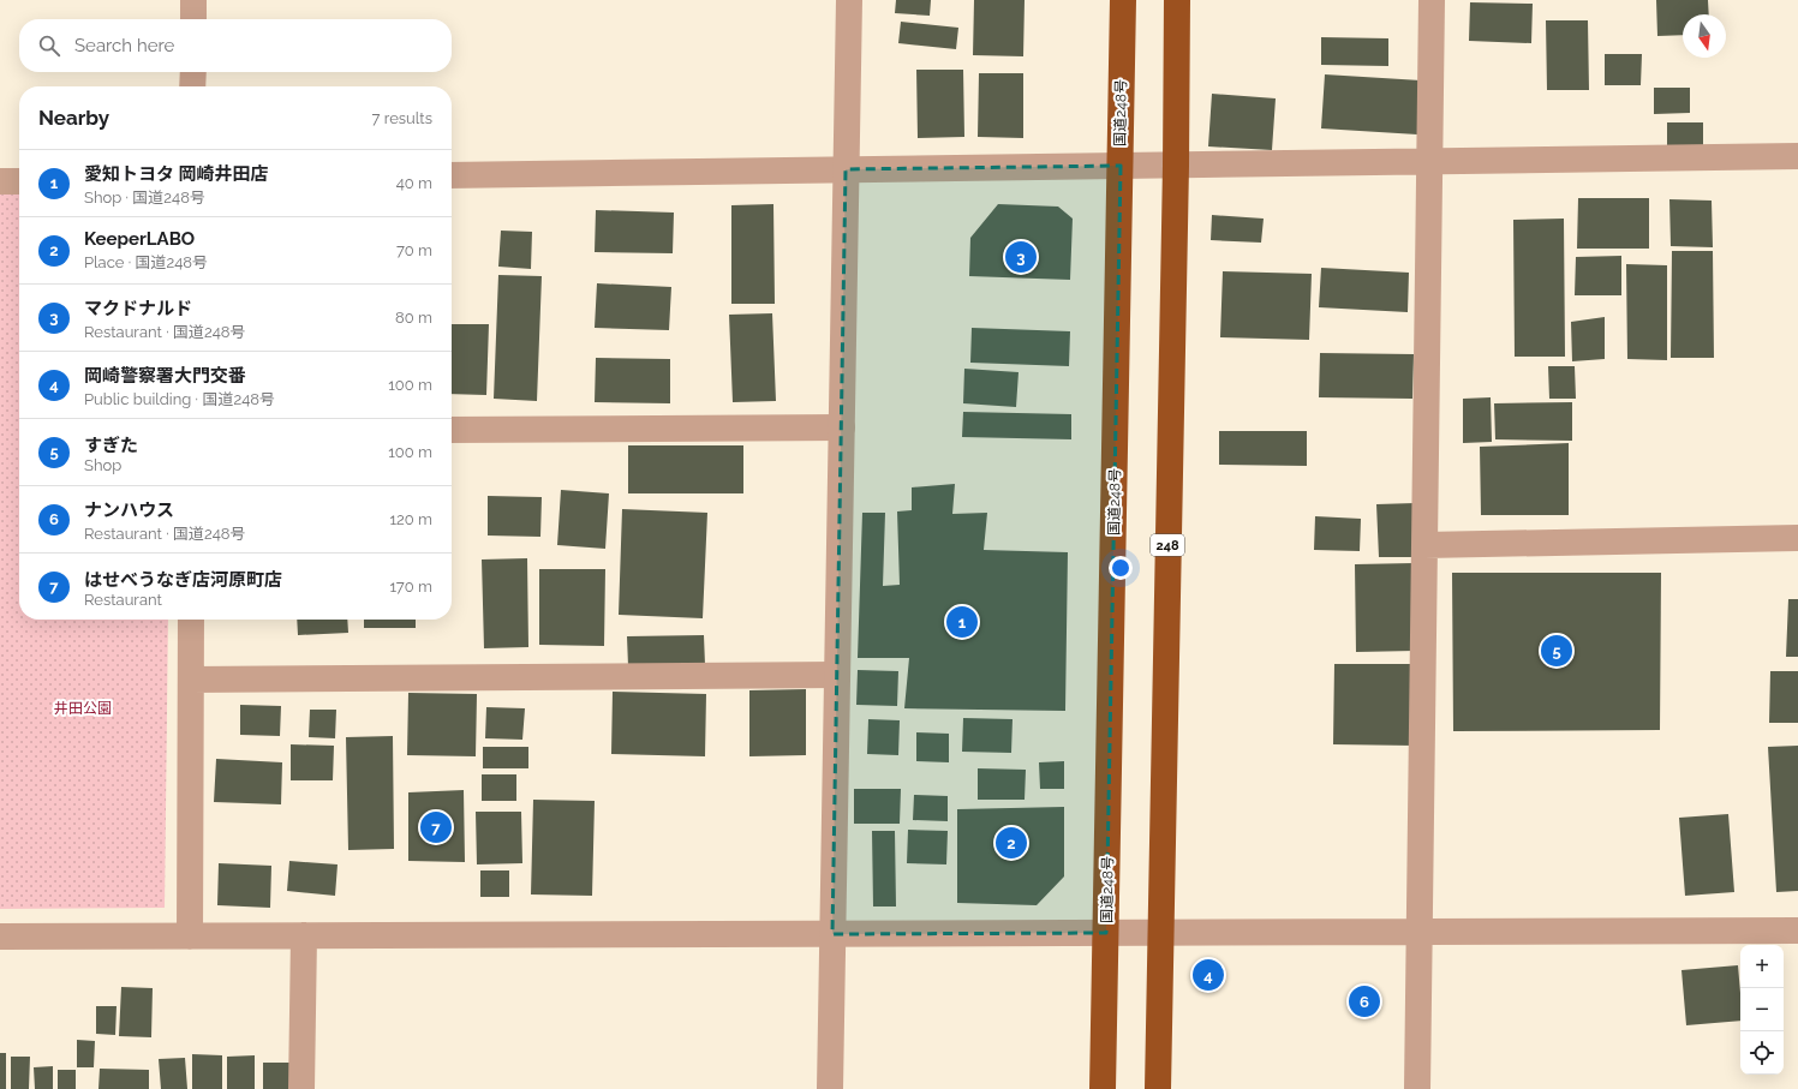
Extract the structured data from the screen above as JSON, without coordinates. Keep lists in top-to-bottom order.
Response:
{
  "streets": {
    "highway": ["国道248号", "248"]
  },
  "parks": ["井田公園"],
  "north": "bottom",
  "page": {
    "search": "Search here",
    "heading": ["Nearby", "7 results"],
    "list": [
      {
        "mark": "1",
        "name": "愛知トヨタ 岡崎井田店",
        "note": "Shop · 国道248号",
        "value": "40 m"
      },
      {
        "mark": "2",
        "name": "KeeperLABO",
        "note": "Place · 国道248号",
        "value": "70 m"
      },
      {
        "mark": "3",
        "name": "マクドナルド",
        "note": "Restaurant · 国道248号",
        "value": "80 m"
      },
      {
        "mark": "4",
        "name": "岡崎警察署大門交番",
        "note": "Public building · 国道248号",
        "value": "100 m"
      },
      {
        "mark": "5",
        "name": "すぎた",
        "note": "Shop",
        "value": "100 m"
      },
      {
        "mark": "6",
        "name": "ナンハウス",
        "note": "Restaurant · 国道248号",
        "value": "120 m"
      },
      {
        "mark": "7",
        "name": "はせべうなぎ店河原町店",
        "note": "Restaurant",
        "value": "170 m"
      }
    ],
    "pins": [
      "3",
      "1",
      "5",
      "7",
      "2",
      "4",
      "6"
    ],
    "map_buttons": ["+", "−"]
  }
}
